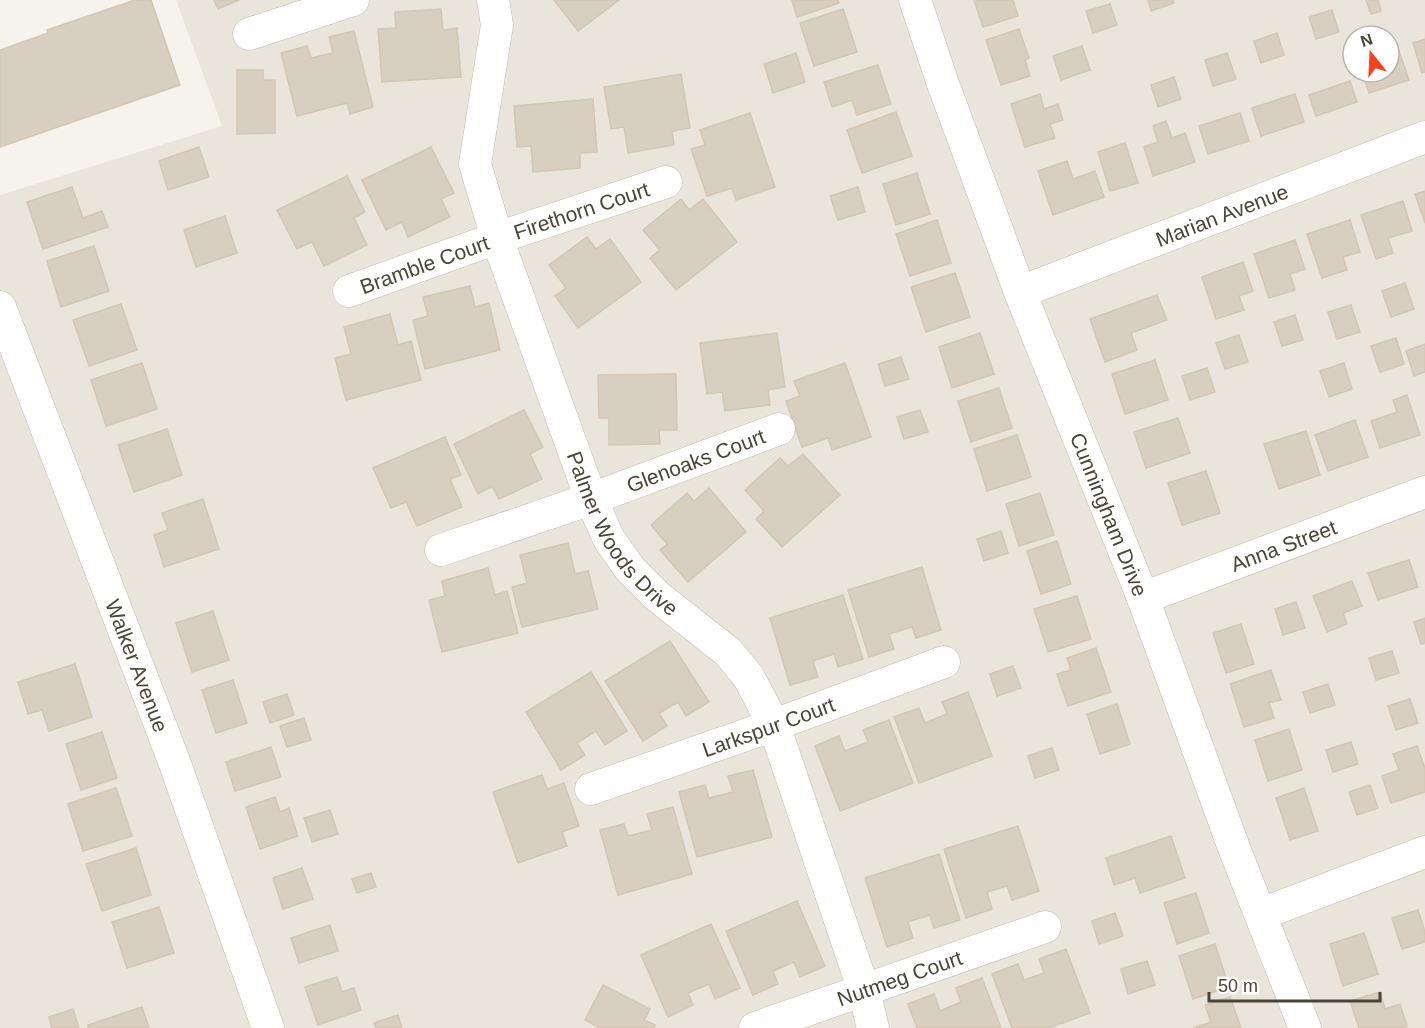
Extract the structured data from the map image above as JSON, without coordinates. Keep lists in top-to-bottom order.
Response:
{
  "streets": {
    "street": [
      "Firethorn Court",
      "Marian Avenue",
      "Bramble Court",
      "Glenoaks Court",
      "Cunningham Drive",
      "Palmer Woods Drive",
      "Anna Street",
      "Walker Avenue",
      "Larkspur Court",
      "Nutmeg Court"
    ]
  },
  "crossings": [
    ["Firethorn Court", "Bramble Court"],
    ["Firethorn Court", "Palmer Woods Drive"],
    ["Marian Avenue", "Cunningham Drive"],
    ["Bramble Court", "Palmer Woods Drive"],
    ["Glenoaks Court", "Palmer Woods Drive"],
    ["Cunningham Drive", "Anna Street"],
    ["Palmer Woods Drive", "Larkspur Court"],
    ["Palmer Woods Drive", "Nutmeg Court"]
  ],
  "scale_bar": "50 m",
  "north": "top"
}
